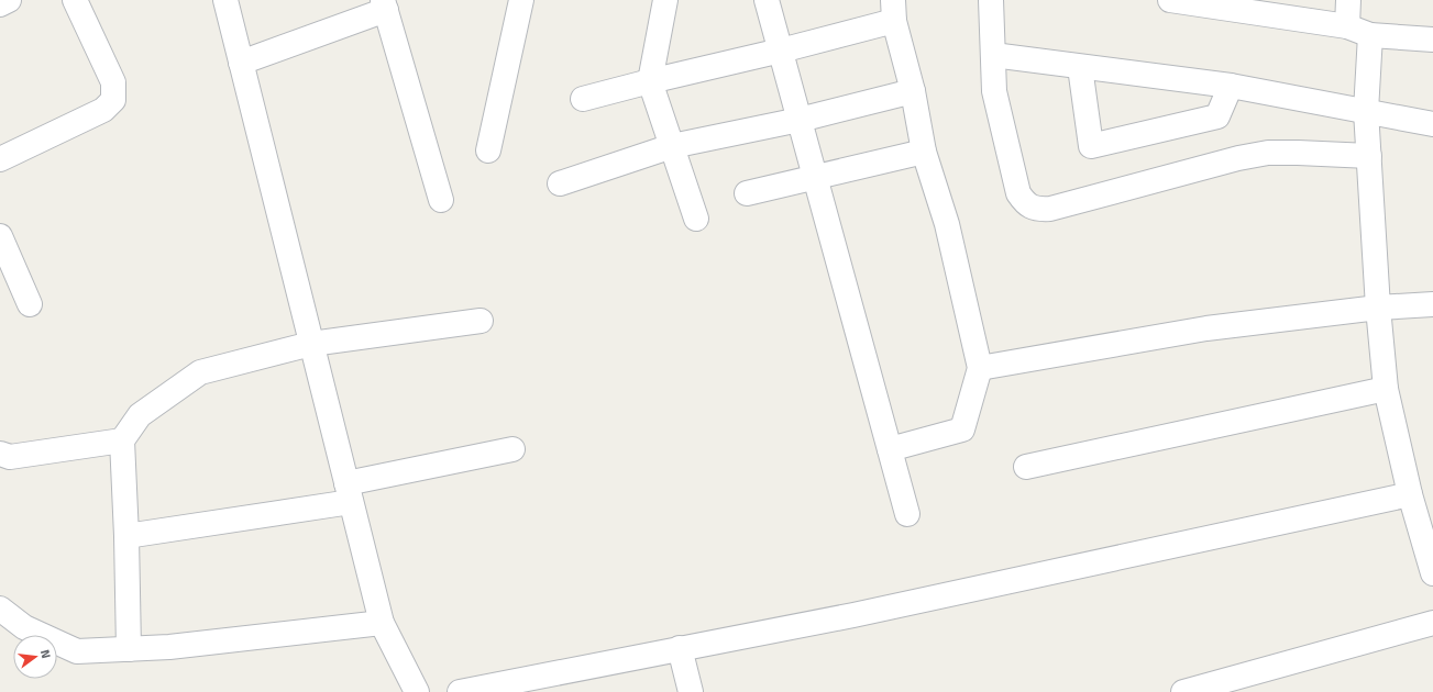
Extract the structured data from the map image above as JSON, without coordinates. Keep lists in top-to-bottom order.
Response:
{
  "north": "right"
}
